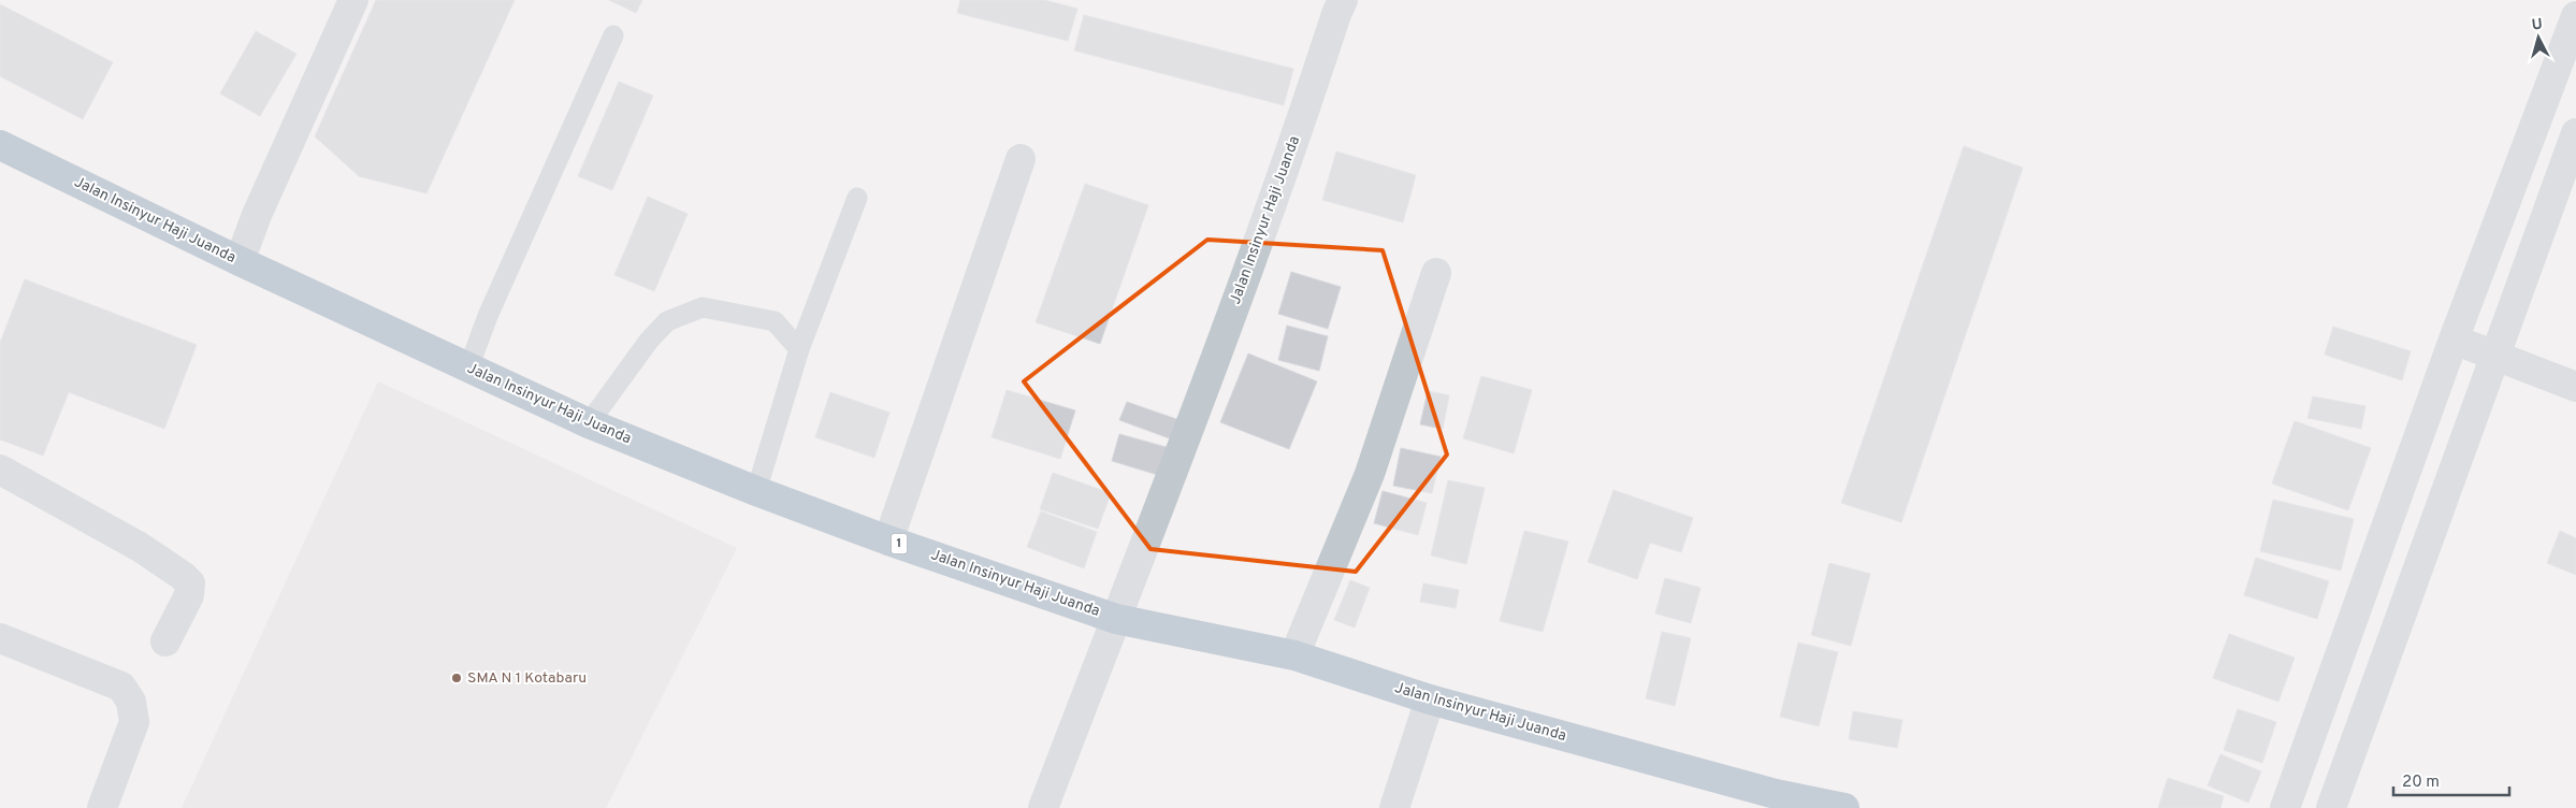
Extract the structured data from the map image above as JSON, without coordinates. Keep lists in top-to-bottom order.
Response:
{
  "streets": {
    "highway": ["Jalan Insinyur Haji Juanda", "1"]
  },
  "places": ["SMA N 1 Kotabaru"],
  "scale_bar": "20 m",
  "north": "top"
}
